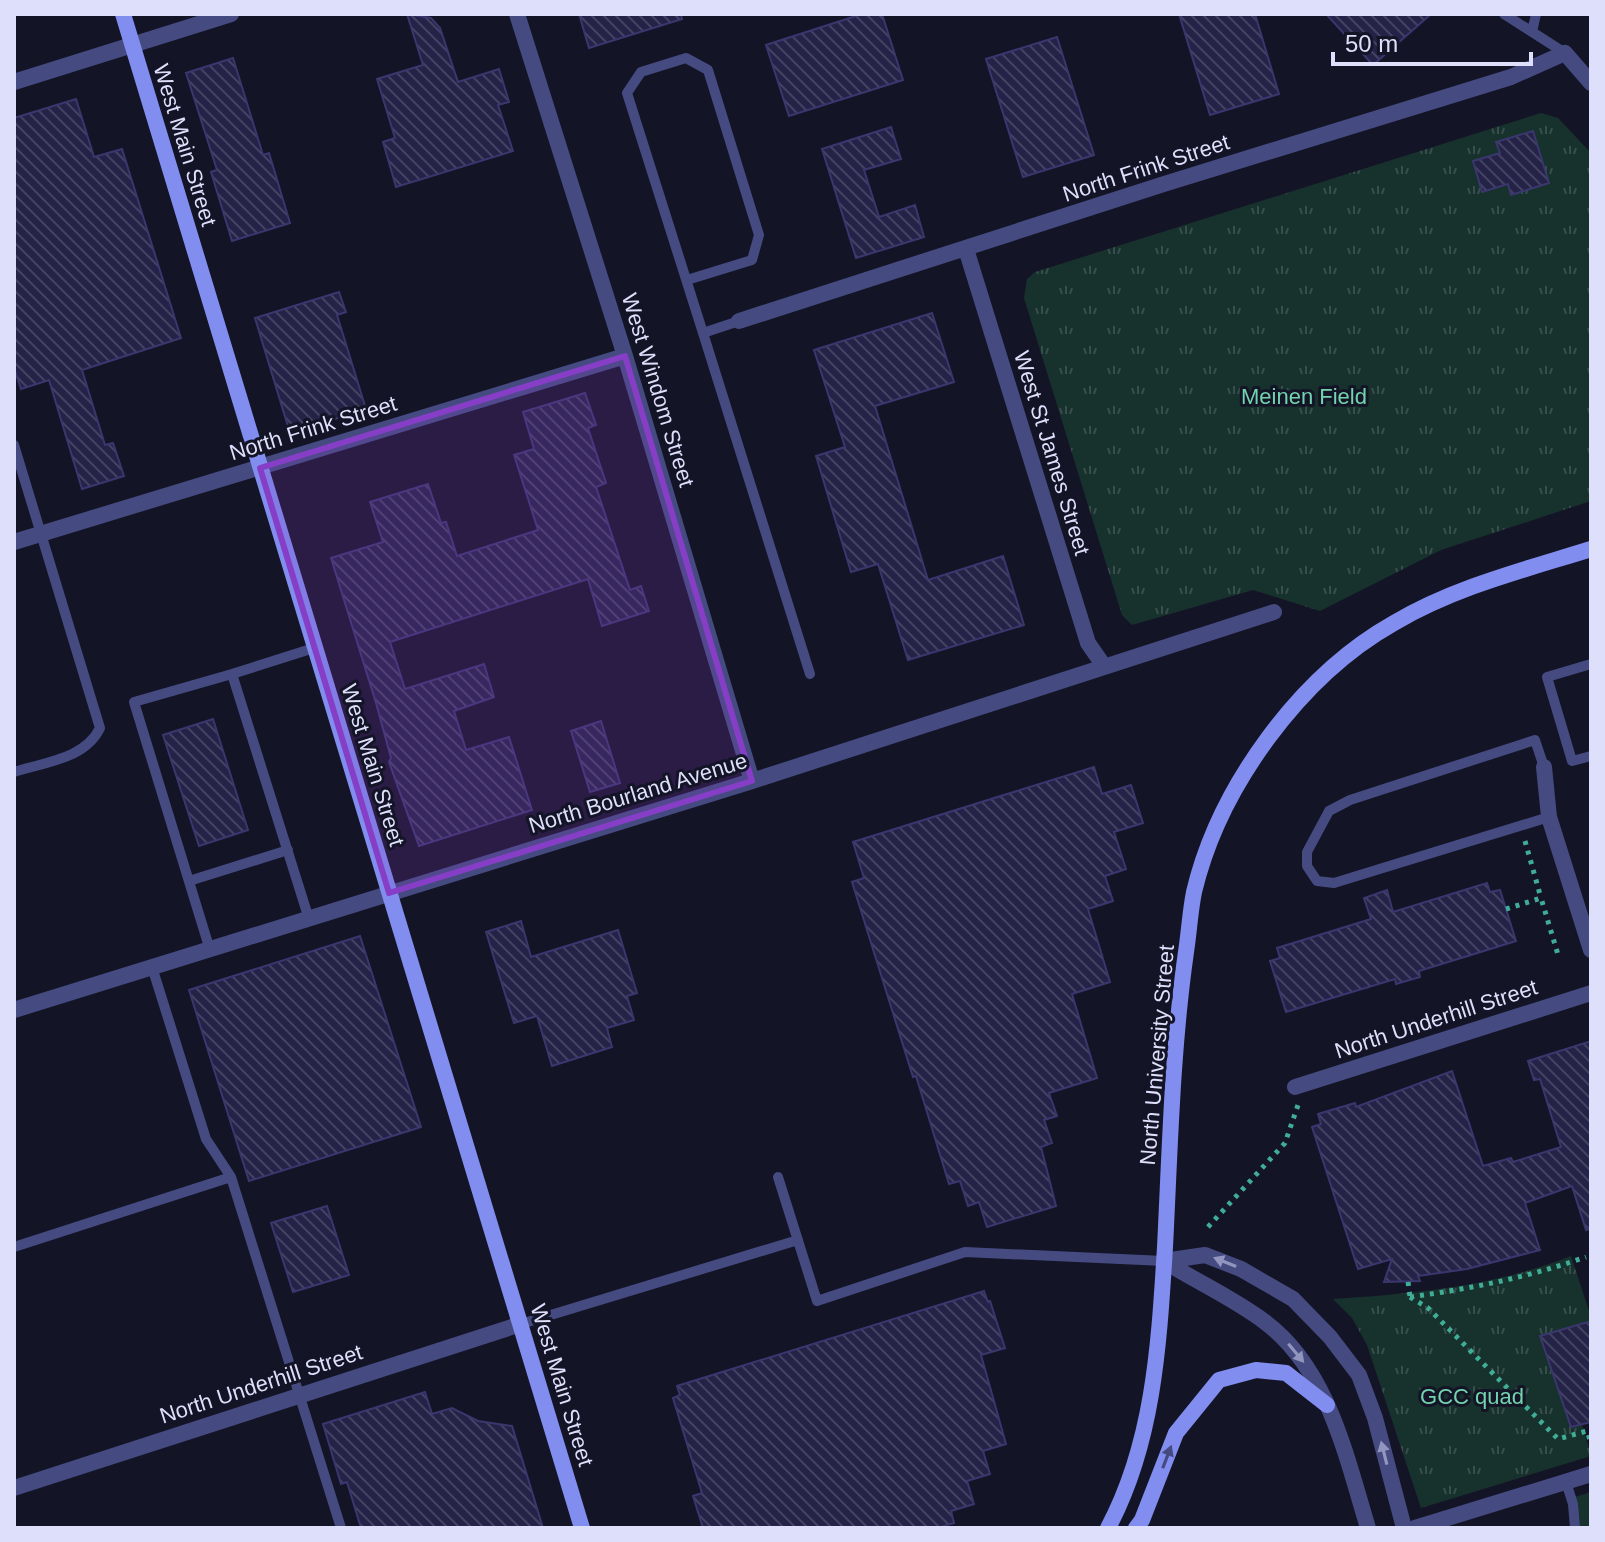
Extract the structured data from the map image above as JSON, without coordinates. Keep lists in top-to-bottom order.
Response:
{
  "streets": {
    "main road": ["West Main Street", "North University Street"],
    "street": [
      "North Frink Street",
      "West Windom Street",
      "West St James Street",
      "North Bourland Avenue",
      "North Underhill Street"
    ]
  },
  "crossings": [
    ["West Main Street", "North Frink Street"],
    ["West Main Street", "North Bourland Avenue"],
    ["West Main Street", "North Underhill Street"],
    ["North Frink Street", "West Windom Street"],
    ["North Frink Street", "West St James Street"],
    ["West Windom Street", "North Bourland Avenue"],
    ["West St James Street", "North Bourland Avenue"]
  ],
  "parks": ["Meinen Field", "GCC quad"],
  "scale_bar": "50 m"
}
